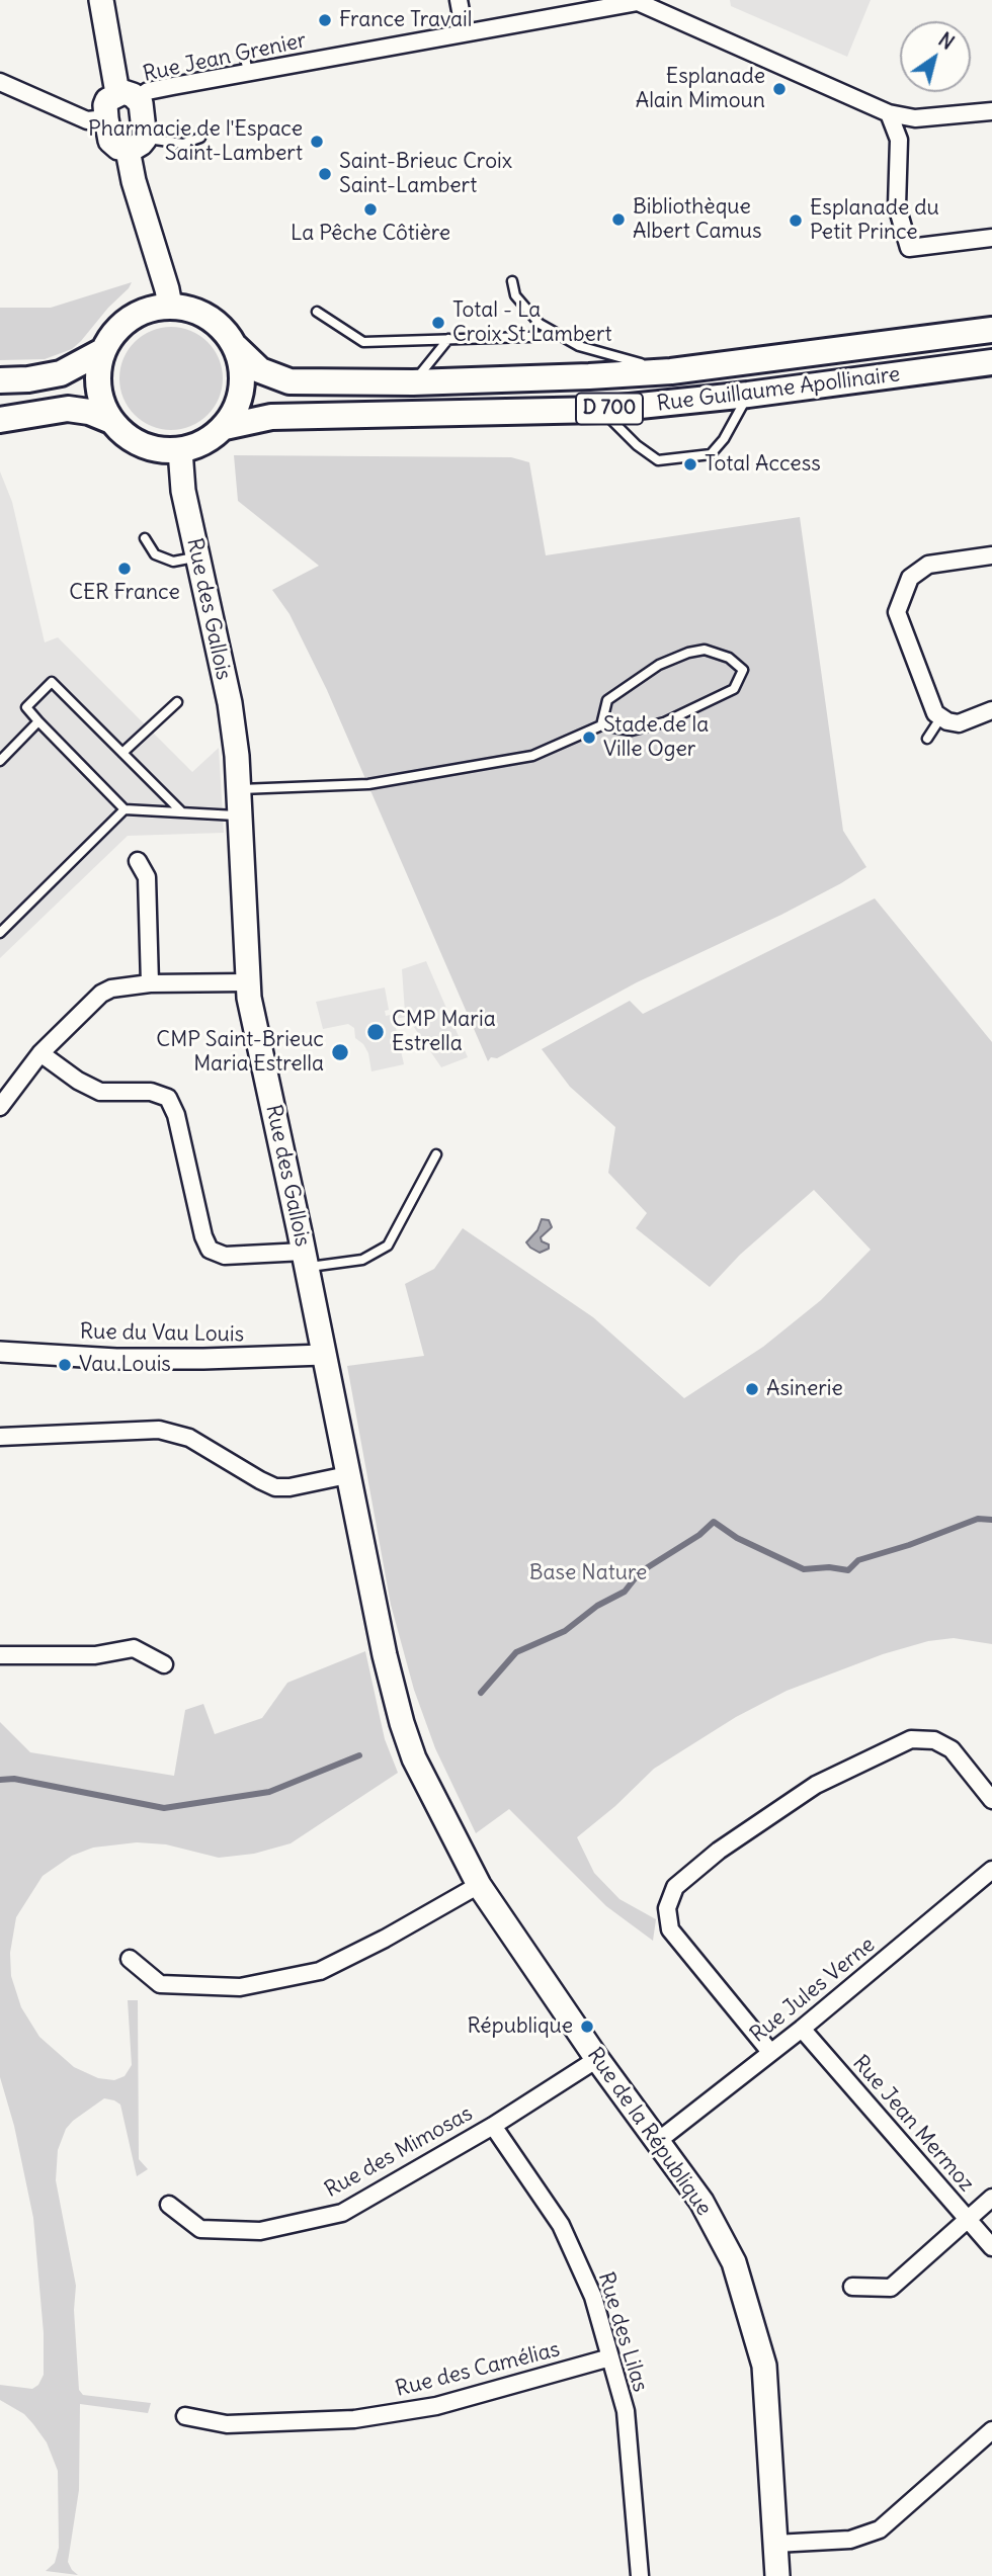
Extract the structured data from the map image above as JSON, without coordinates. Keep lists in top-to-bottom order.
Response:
{
  "streets": {
    "main road": [
      "Rue Guillaume Apollinaire",
      "D 700",
      "Rue des Gallois",
      "Rue de la République"
    ],
    "street": [
      "Rue Jean Grenier",
      "Rue du Vau Louis",
      "Rue Jules Verne",
      "Rue Jean Mermoz",
      "Rue des Mimosas",
      "Rue des Lilas",
      "Rue des Camélias"
    ]
  },
  "crossings": [
    ["Rue Guillaume Apollinaire", "Rue des Gallois"],
    ["Rue des Gallois", "Rue du Vau Louis"],
    ["Rue des Gallois", "Rue de la République"],
    ["Rue Jules Verne", "Rue Jean Mermoz"],
    ["Rue Jules Verne", "Rue de la République"],
    ["Rue de la République", "Rue des Mimosas"],
    ["Rue des Mimosas", "Rue des Lilas"],
    ["Rue des Lilas", "Rue des Camélias"]
  ],
  "parks": ["Base Nature"],
  "places": [
    "France Travail",
    "Esplanade Alain Mimoun",
    "Pharmacie de l'Espace Saint-Lambert",
    "Saint-Brieuc Croix Saint-Lambert",
    "La Pêche Côtière",
    "Bibliothèque Albert Camus",
    "Esplanade du Petit Prince",
    "Total - La Croix St Lambert",
    "Total Access",
    "CER France",
    "Stade de la Ville Oger",
    "CMP Maria Estrella",
    "CMP Saint-Brieuc Maria Estrella",
    "Vau Louis",
    "Asinerie",
    "République"
  ],
  "north": "top right"
}
